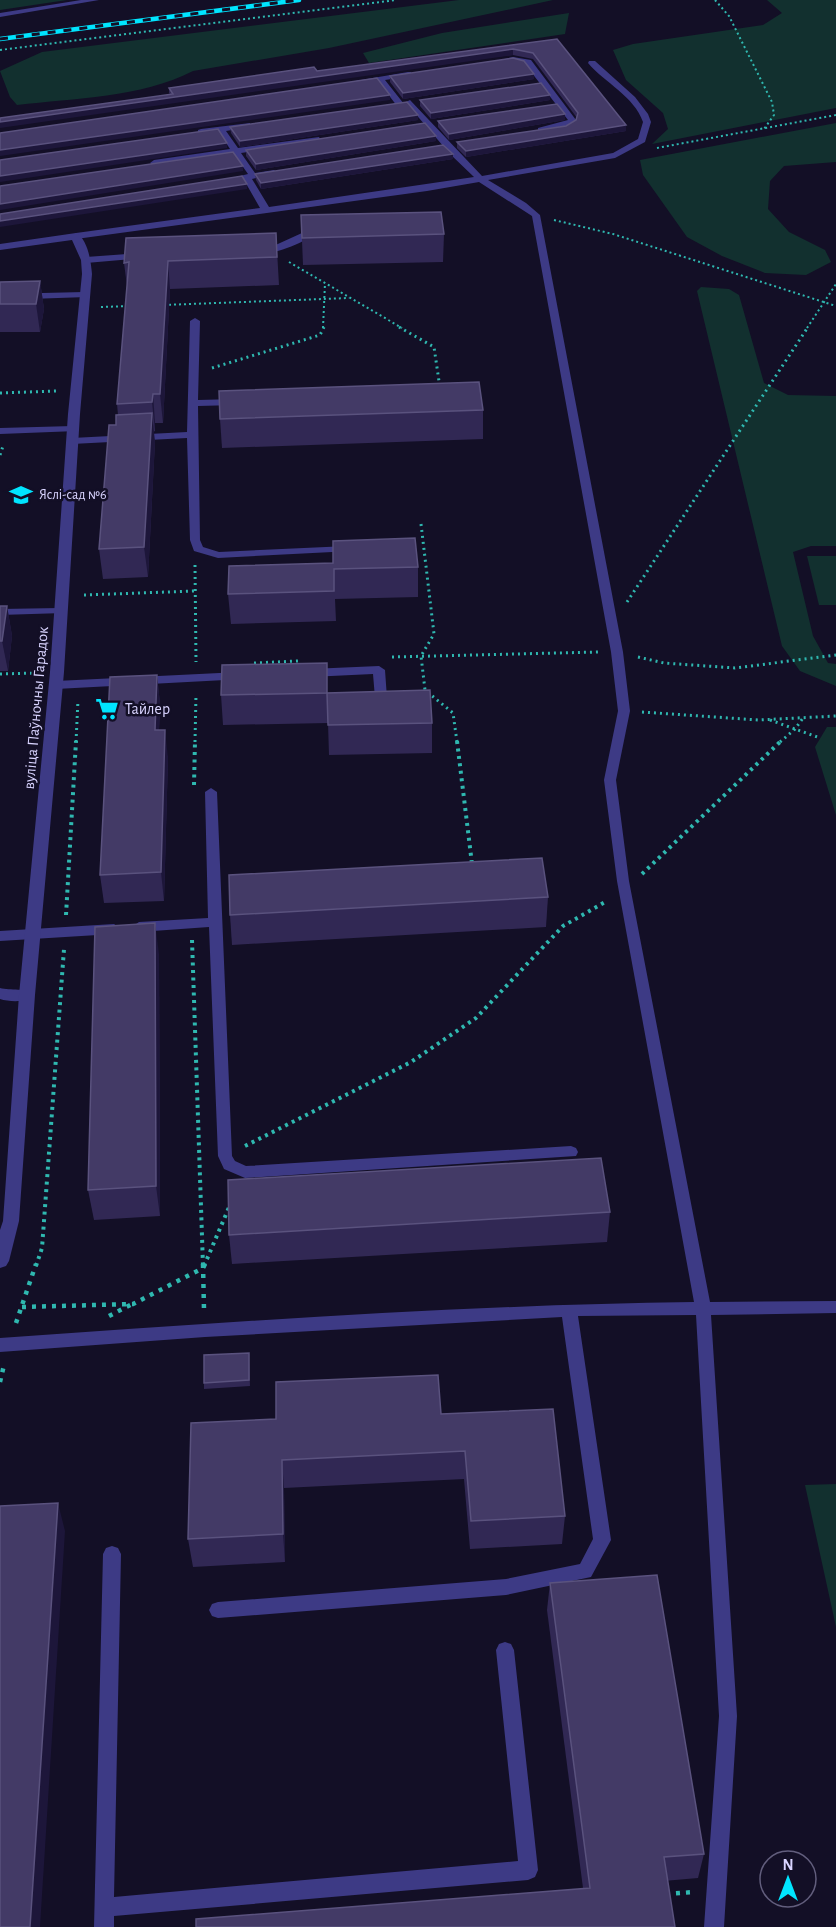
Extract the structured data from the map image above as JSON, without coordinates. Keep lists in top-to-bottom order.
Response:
{
  "streets": {
    "street": ["вуліца Паўночны Гарадок"]
  },
  "places": {
    "school or university": ["Яслі-сад №6"],
    "supermarket": ["Тайлер"]
  },
  "north": "top"
}
